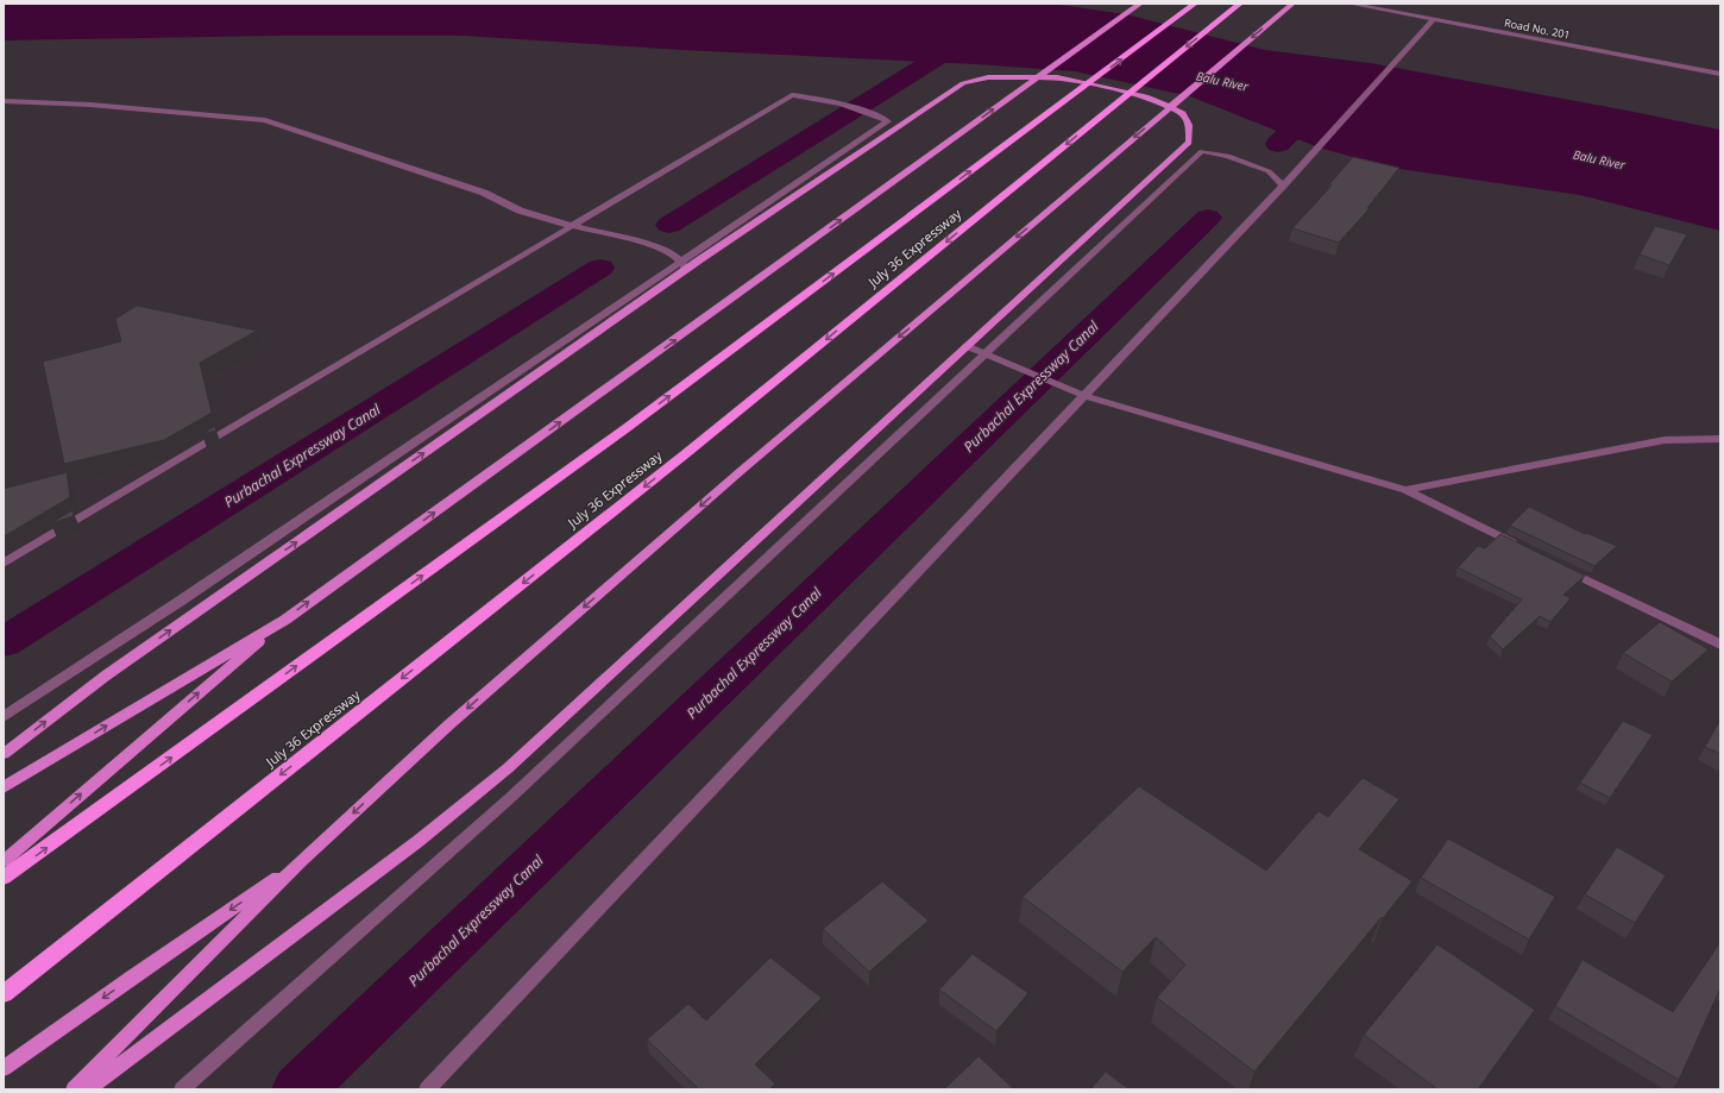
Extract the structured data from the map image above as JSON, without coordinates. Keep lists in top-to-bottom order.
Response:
{
  "streets": {
    "highway": ["July 36 Expressway"],
    "street": ["Road No. 201"]
  },
  "water": ["Balu River", "Purbachal Expressway Canal"]
}
